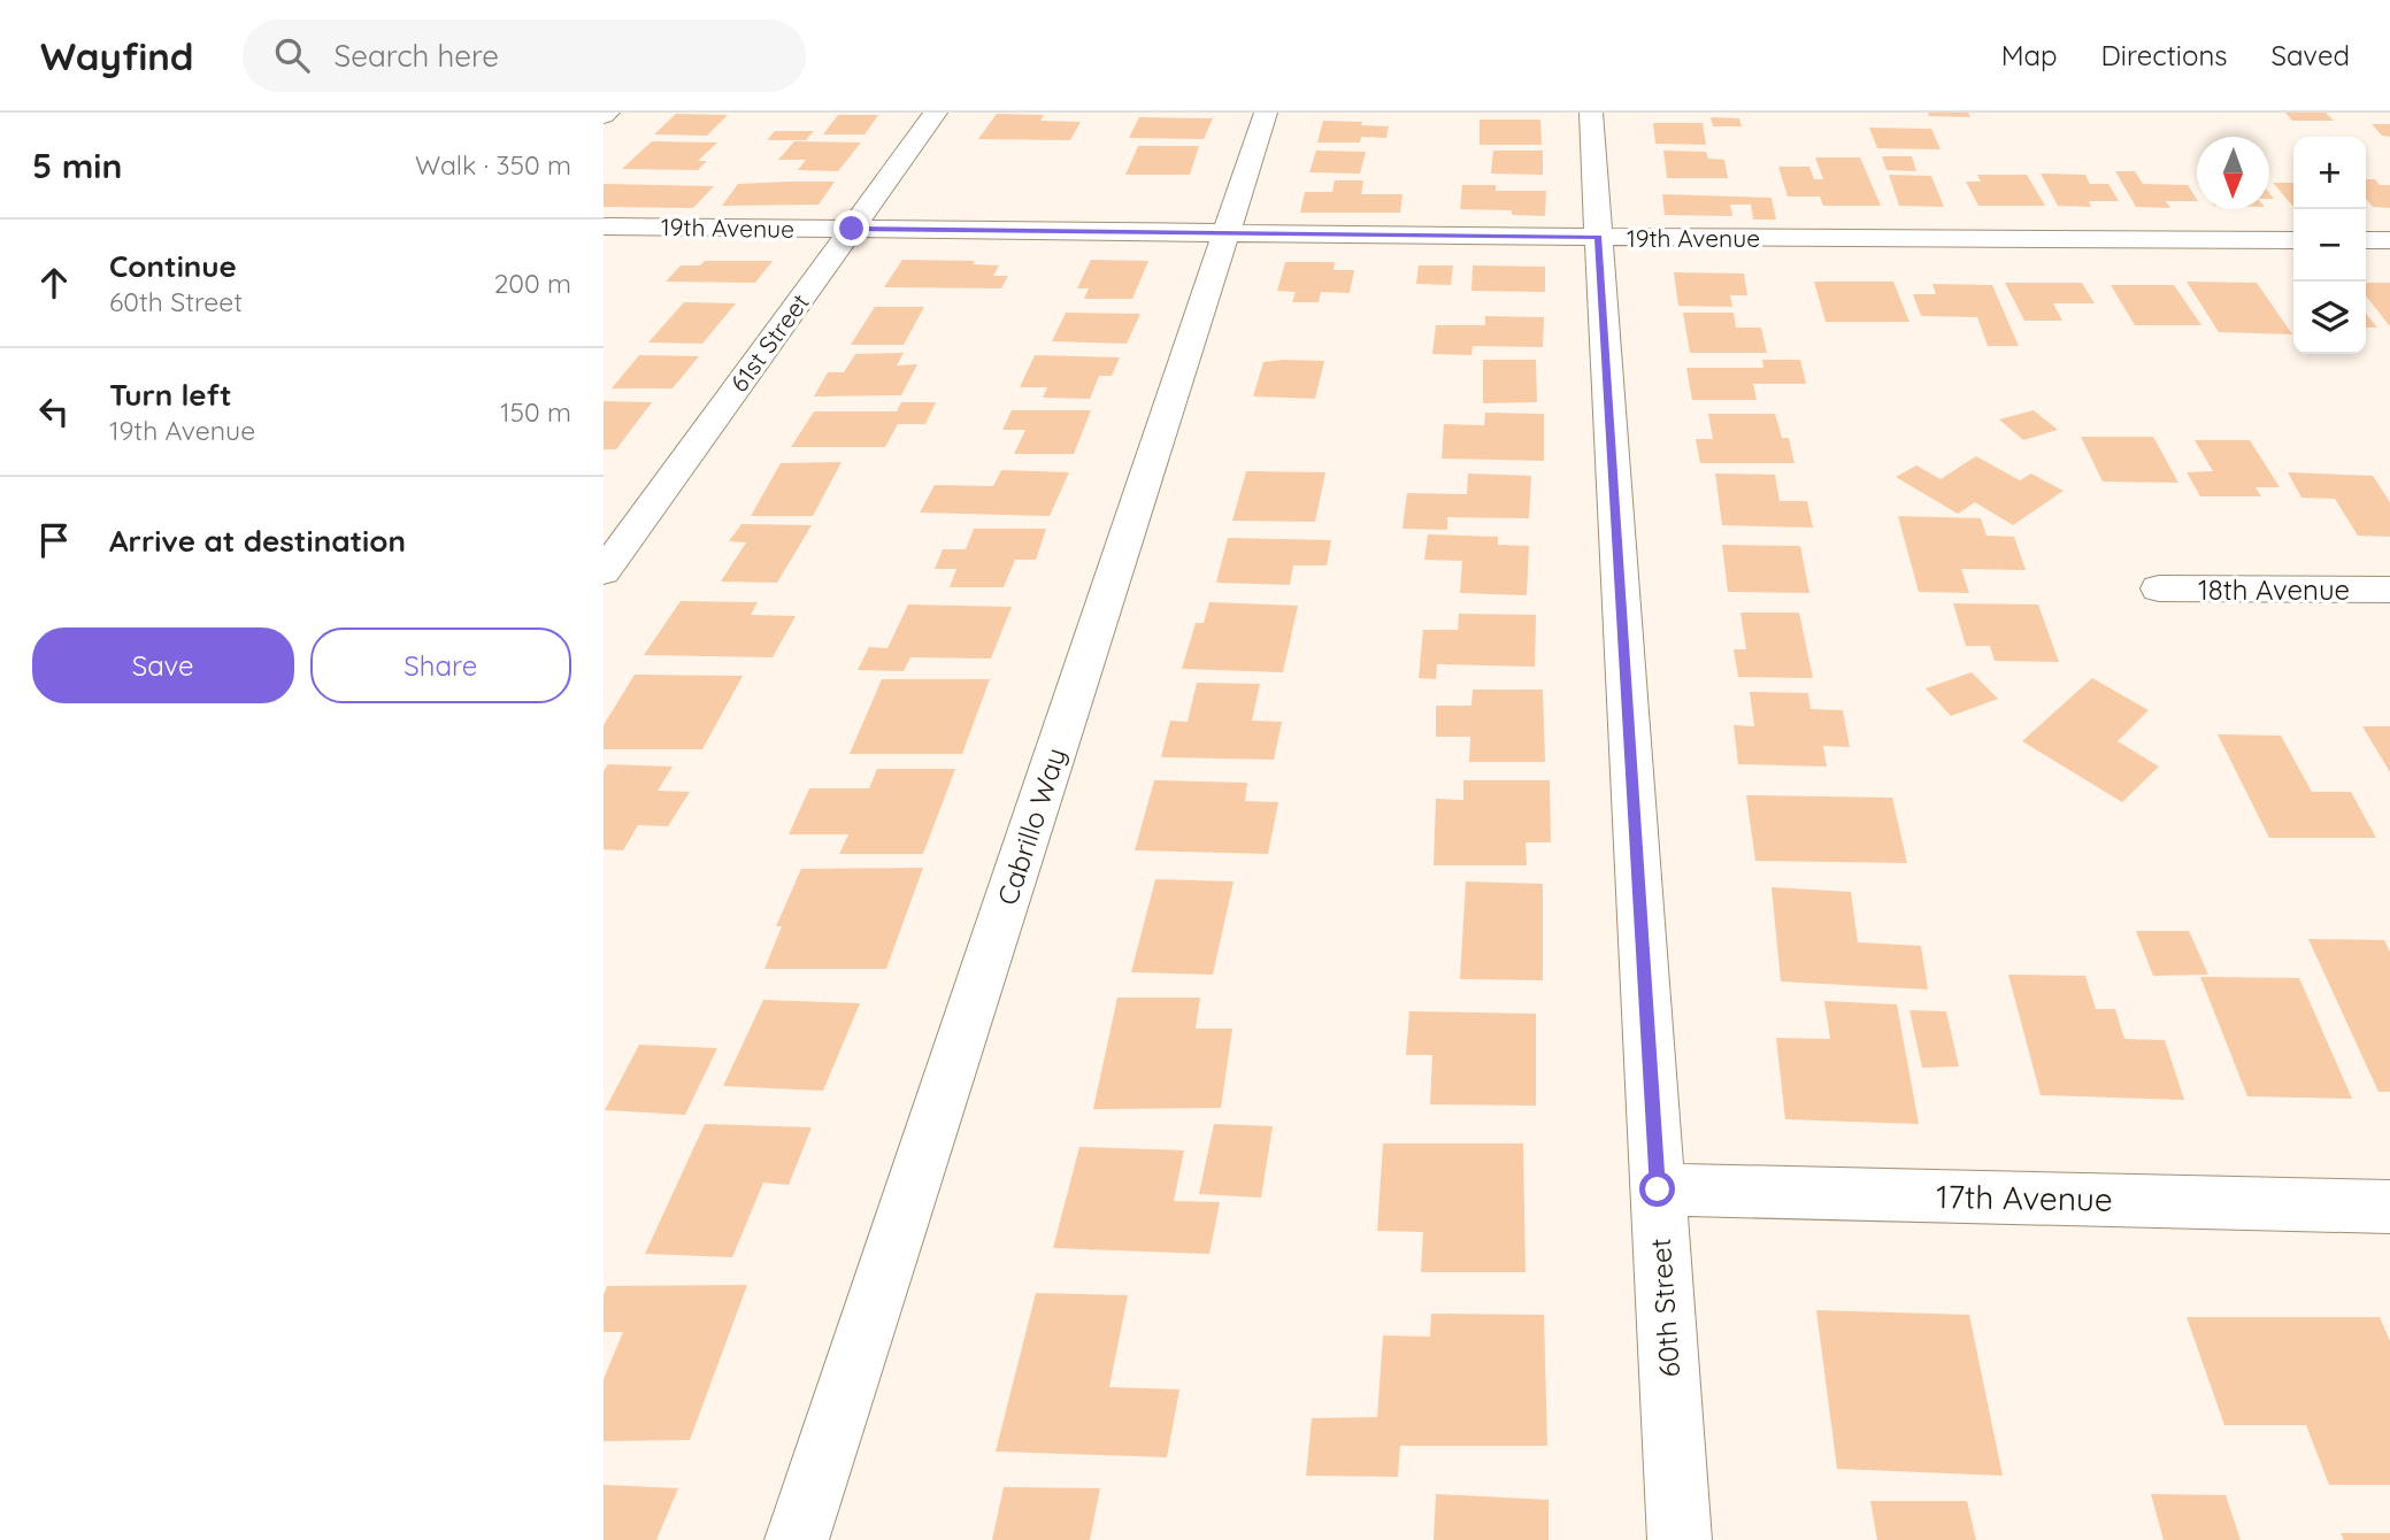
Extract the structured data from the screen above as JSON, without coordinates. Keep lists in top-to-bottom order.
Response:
{
  "streets": {
    "street": [
      "19th Avenue",
      "61st Street",
      "18th Avenue",
      "Cabrillo Way",
      "17th Avenue",
      "60th Street"
    ]
  },
  "crossings": [
    ["19th Avenue", "61st Street"],
    ["19th Avenue", "Cabrillo Way"],
    ["19th Avenue", "60th Street"],
    ["17th Avenue", "60th Street"]
  ],
  "north": "bottom",
  "page": {
    "header": "Wayfind",
    "search": "Search here",
    "nav": ["Map", "Directions", "Saved"],
    "heading": ["5 min", "Walk · 350 m"],
    "map_buttons": ["+", "−"],
    "list": [
      ["Continue", "60th Street", "200 m"],
      ["Turn left", "19th Avenue", "150 m"],
      "Arrive at destination"
    ],
    "buttons": ["Save", "Share"]
  }
}
